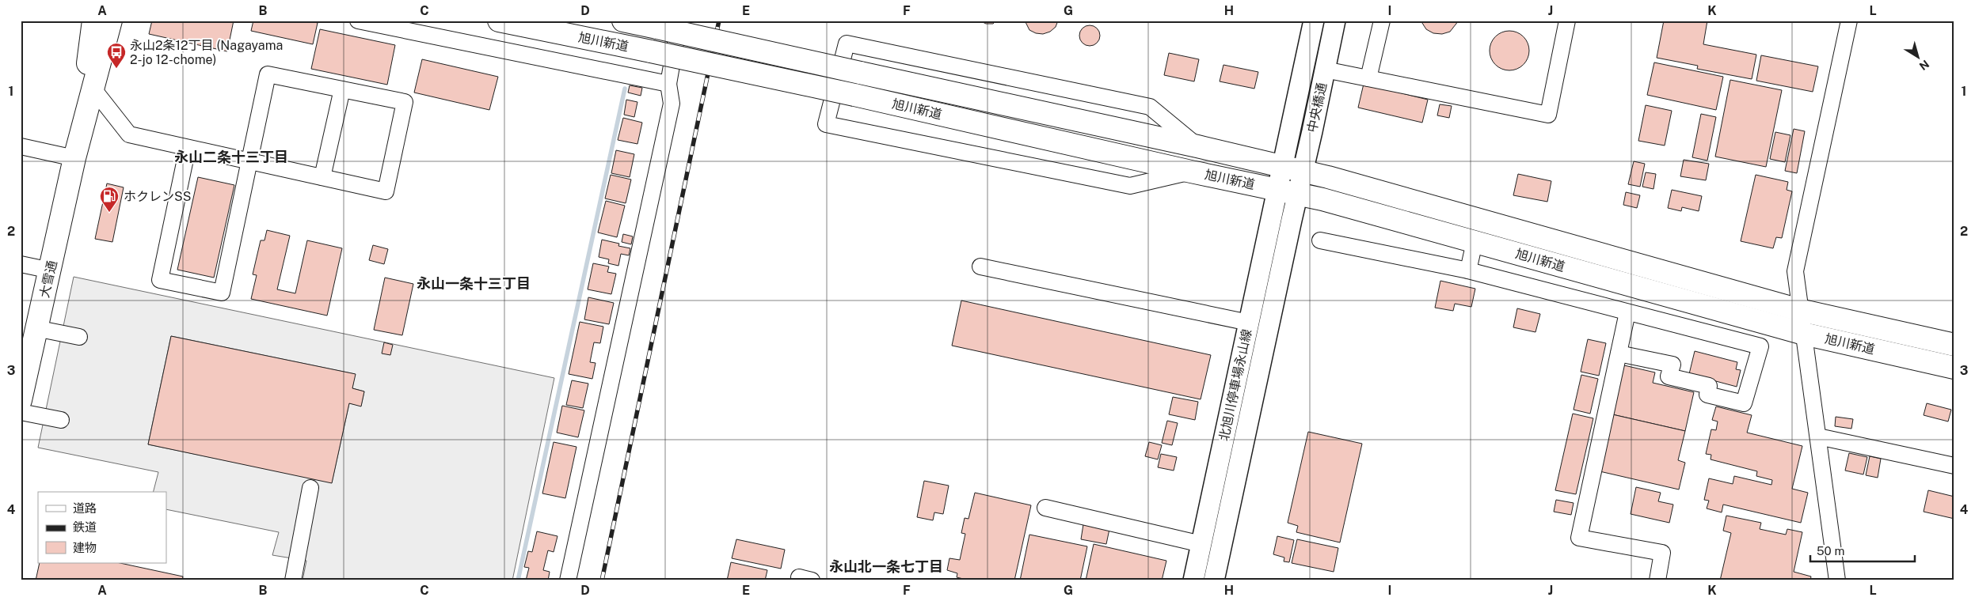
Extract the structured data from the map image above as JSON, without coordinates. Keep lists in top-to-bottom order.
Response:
{
  "streets": {
    "highway": ["旭川新道", "大雪通"],
    "main road": ["中央橋通", "北旭川停車場永山線"]
  },
  "crossings": [
    ["旭川新道", "中央橋通"],
    ["旭川新道", "北旭川停車場永山線"],
    ["中央橋通", "北旭川停車場永山線"]
  ],
  "districts": ["永山二条十三丁目", "永山一条十三丁目", "永山北一条七丁目"],
  "places": {
    "bus stop": ["永山2条12丁目 (Nagayama 2-jo 12-chome)"],
    "fuel station": ["ホクレンSS"]
  },
  "legend": ["道路", "鉄道", "建物"],
  "scale_bar": "50 m",
  "north": "bottom right",
  "grid": {
    "columns": [
      "A",
      "B",
      "C",
      "D",
      "E",
      "F",
      "G",
      "H",
      "I",
      "J",
      "K",
      "L"
    ],
    "rows": [
      "1",
      "2",
      "3",
      "4"
    ]
  }
}
